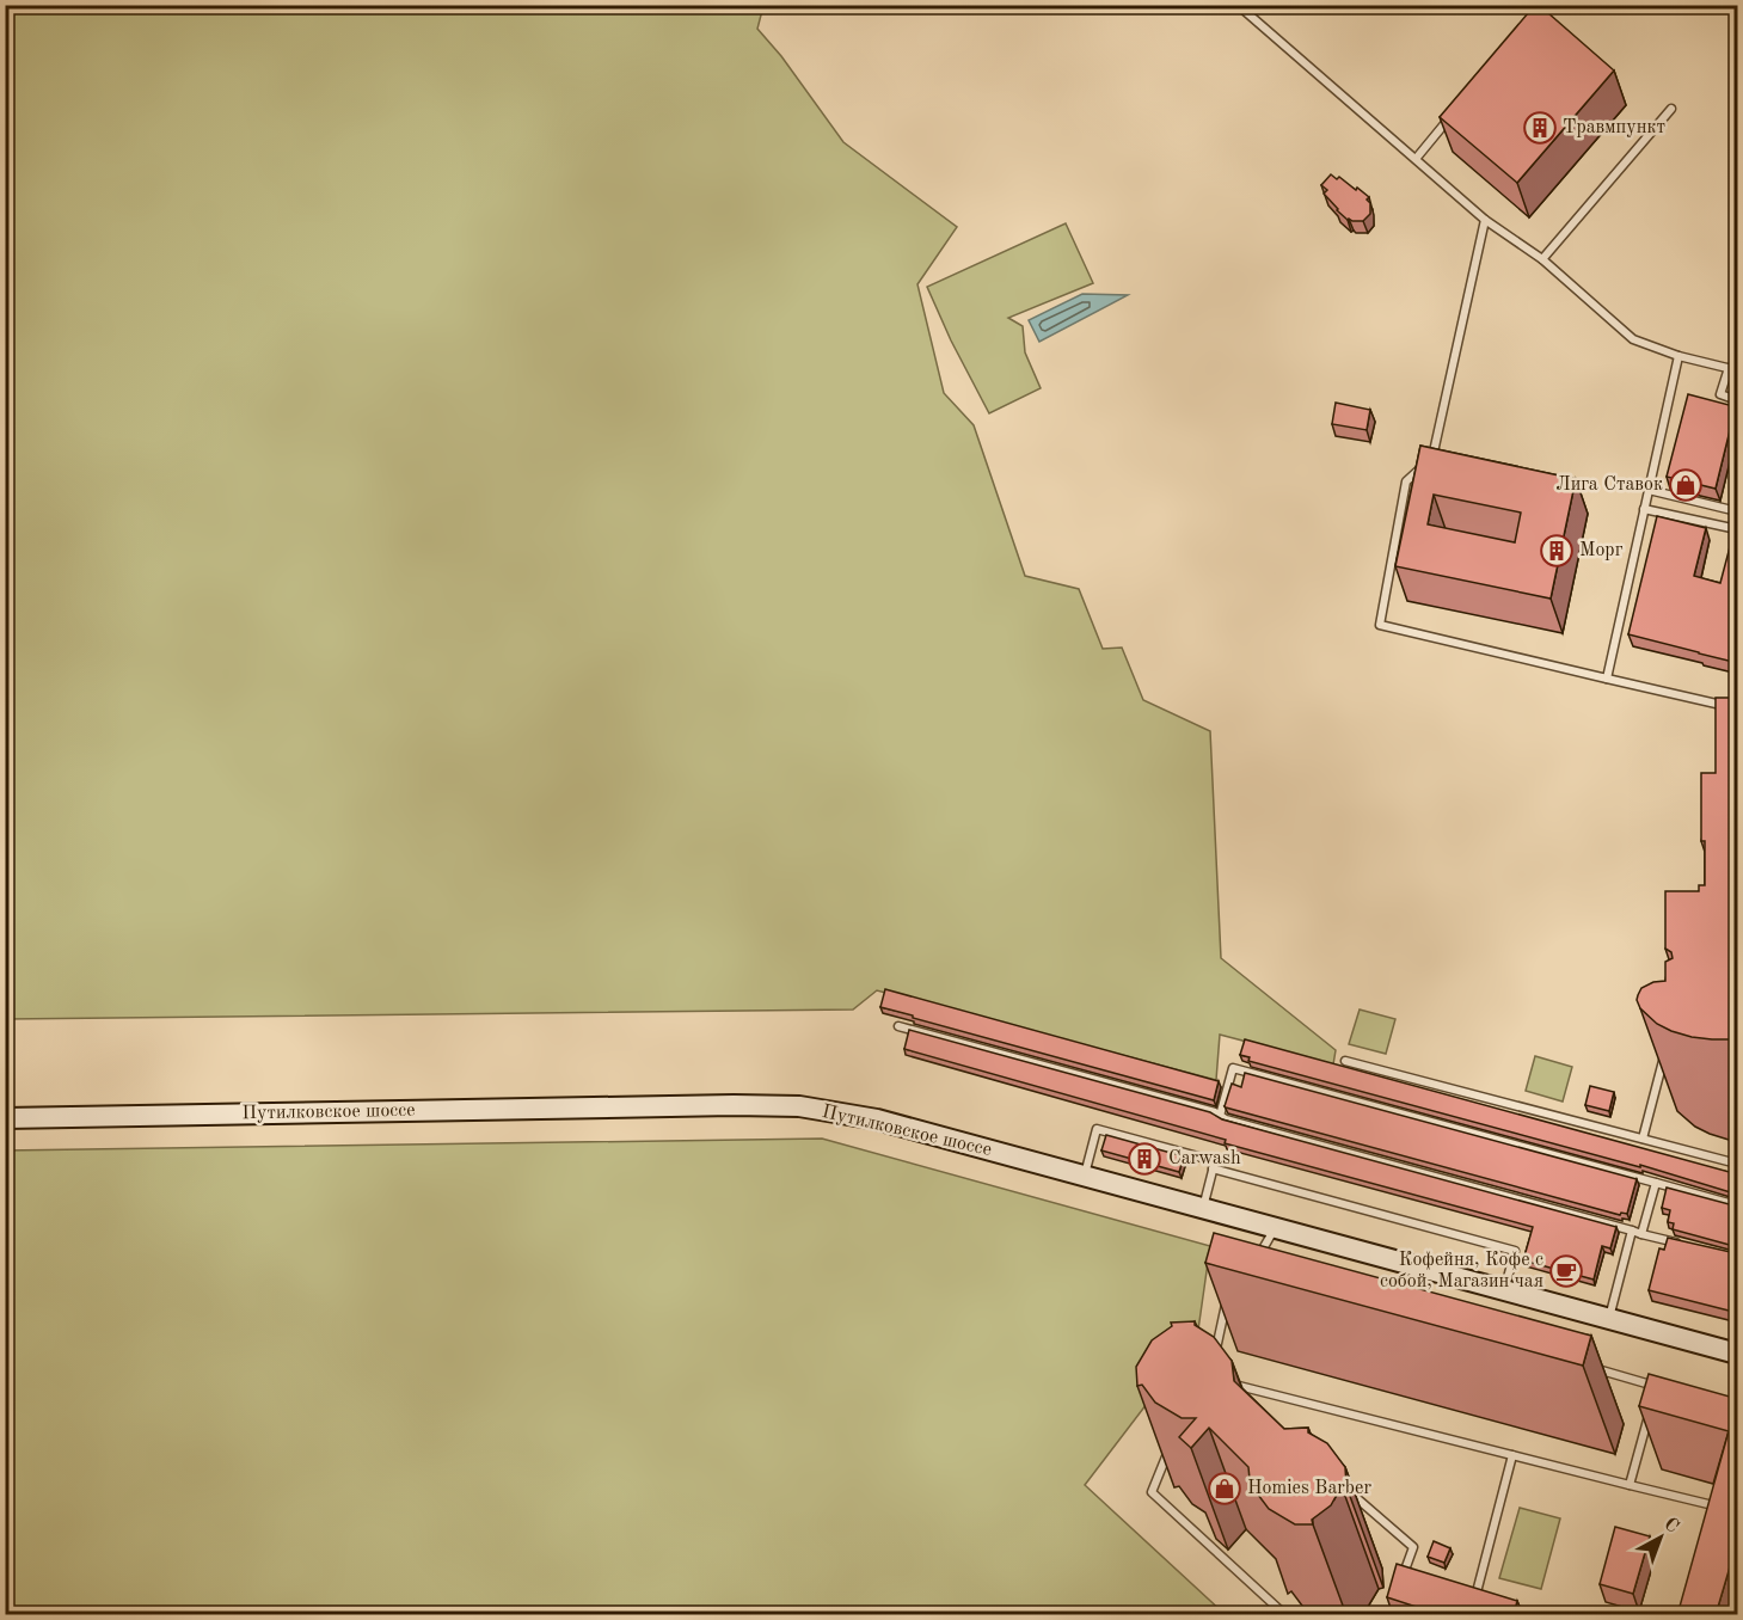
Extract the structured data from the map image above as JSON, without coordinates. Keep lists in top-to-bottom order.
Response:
{
  "streets": {
    "main road": ["Путилковское шоссе"]
  },
  "places": {
    "building": ["Травмпункт", "Морг", "Carwash"],
    "shop": ["Лига Ставок", "Homies Barber"],
    "cafe": ["Кофейня, Кофе с собой, Магазин чая"]
  },
  "north": "top right"
}
